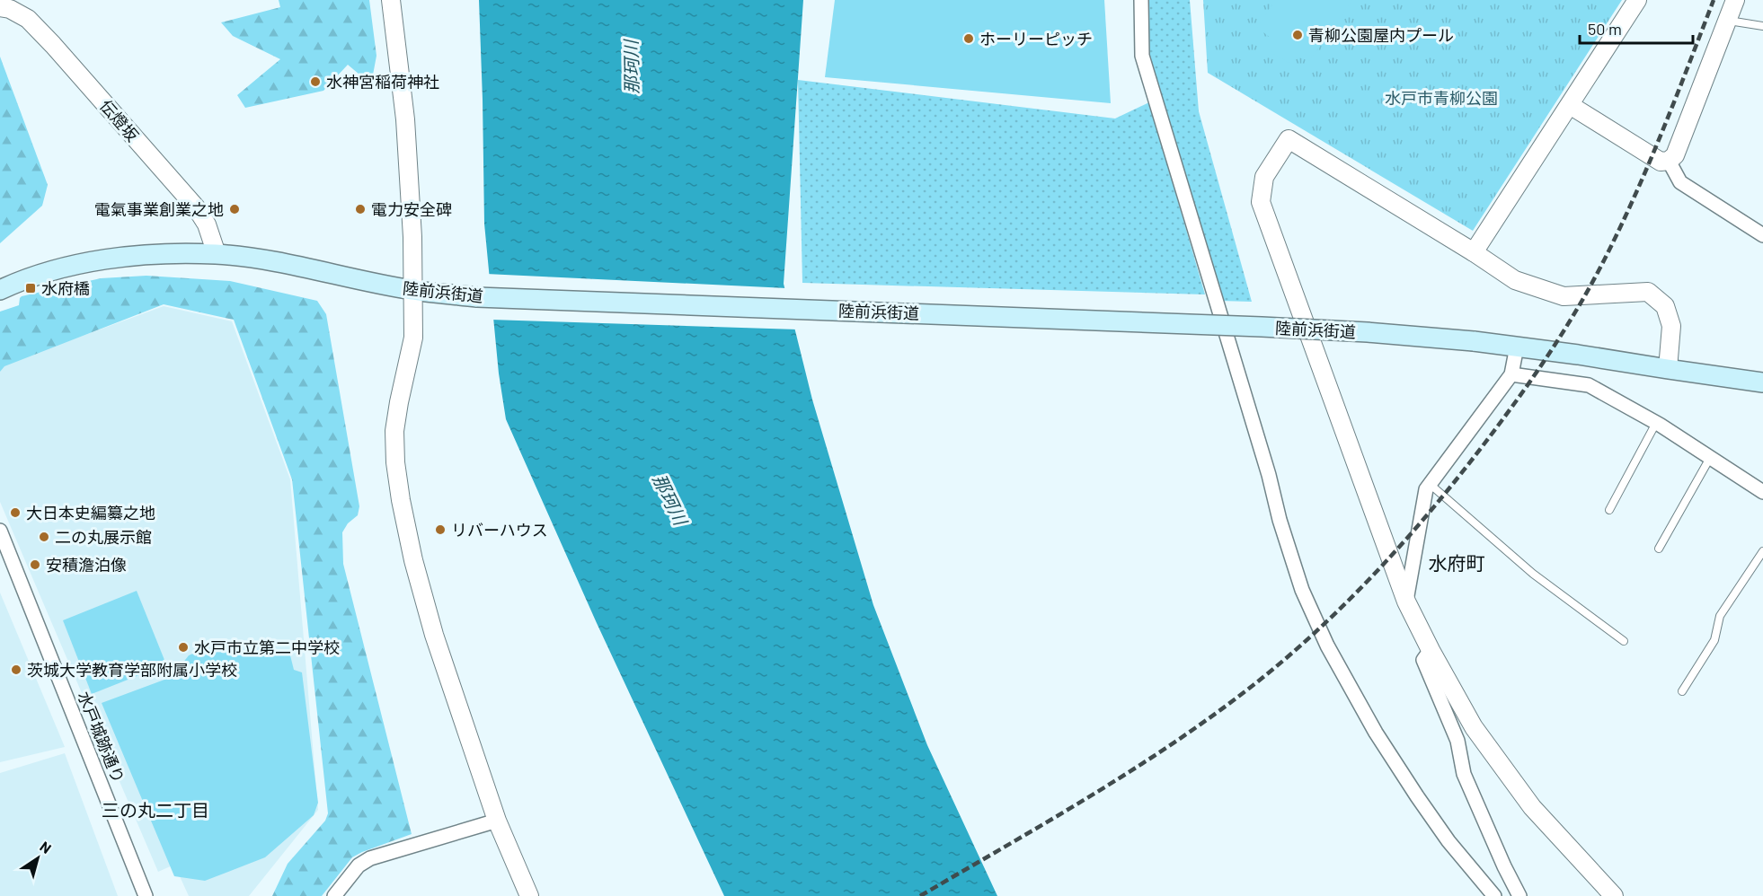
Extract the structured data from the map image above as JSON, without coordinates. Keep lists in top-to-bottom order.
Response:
{
  "streets": {
    "main road": ["陸前浜街道"],
    "street": ["伝燈坂", "水戸城跡通り"]
  },
  "crossings": [
    ["伝燈坂", "陸前浜街道"]
  ],
  "districts": ["水府町", "三の丸二丁目"],
  "water": ["那珂川"],
  "parks": ["水戸市青柳公園"],
  "places": {
    "other": [
      "青柳公園屋内プール",
      "ホーリーピッチ",
      "水神宮稲荷神社",
      "電氣事業創業之地",
      "電力安全碑",
      "大日本史編纂之地",
      "リバーハウス",
      "二の丸展示館",
      "安積澹泊像",
      "水戸市立第二中学校",
      "茨城大学教育学部附属小学校"
    ],
    "transit": ["水府橋"]
  },
  "scale_bar": "50 m",
  "north": "top right"
}
